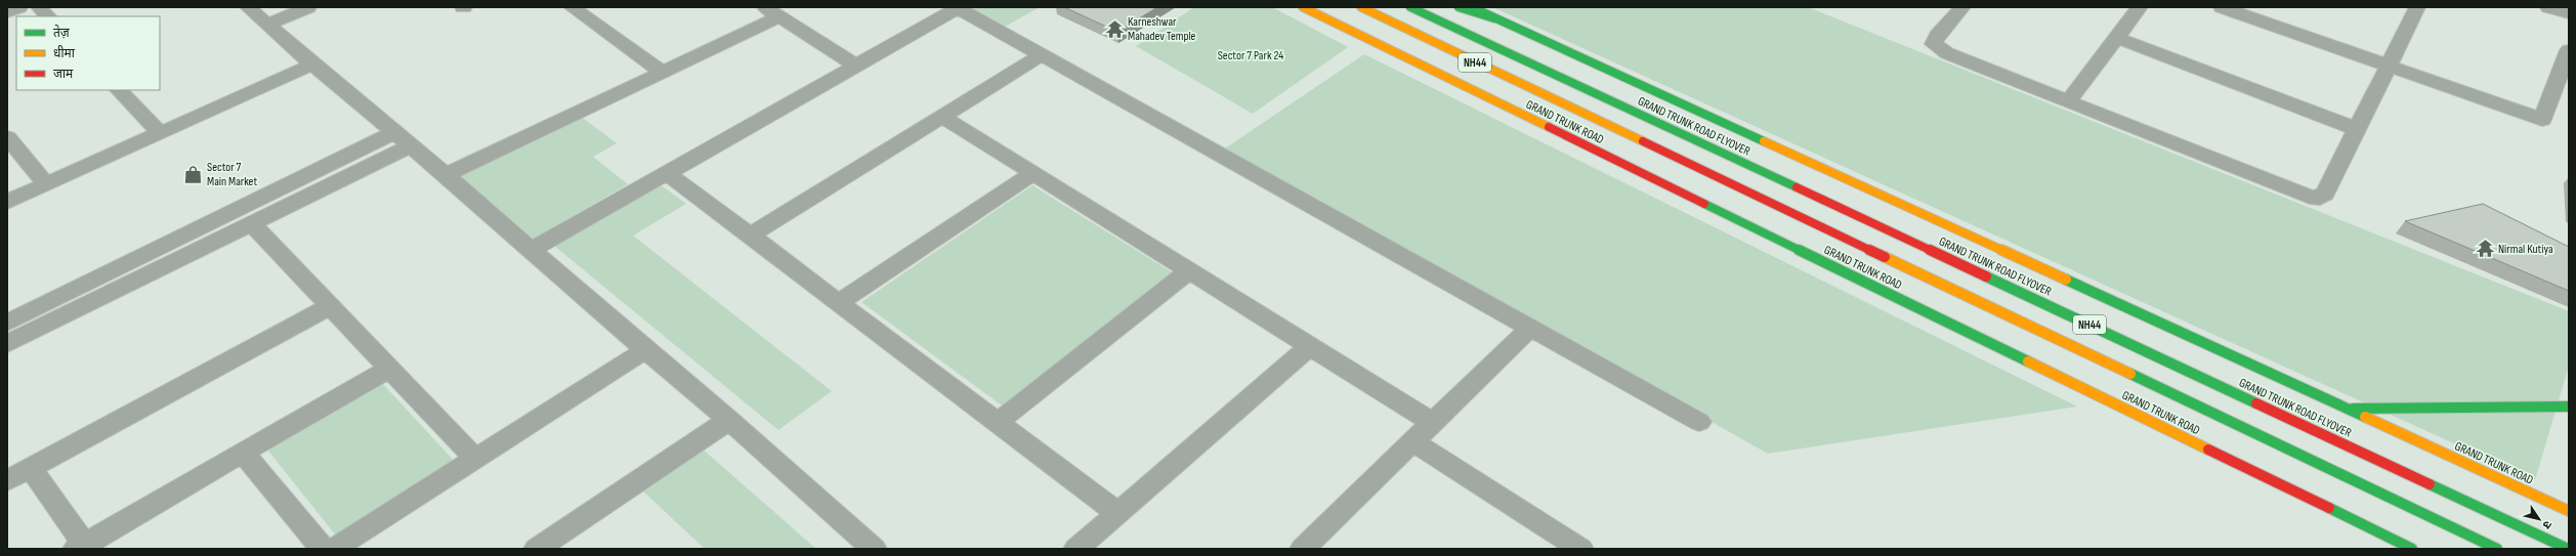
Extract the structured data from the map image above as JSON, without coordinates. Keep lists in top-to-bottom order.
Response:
{
  "streets": {
    "main road": ["NH44", "GRAND TRUNK ROAD", "GRAND TRUNK ROAD FLYOVER"]
  },
  "parks": ["Sector 7 Park 24"],
  "places": {
    "temple": ["Karneshwar Mahadev Temple", "Nirmal Kutiya"],
    "shop": ["Sector 7 Main Market"]
  },
  "legend": ["तेज़", "धीमा", "जाम"],
  "north": "bottom right"
}
